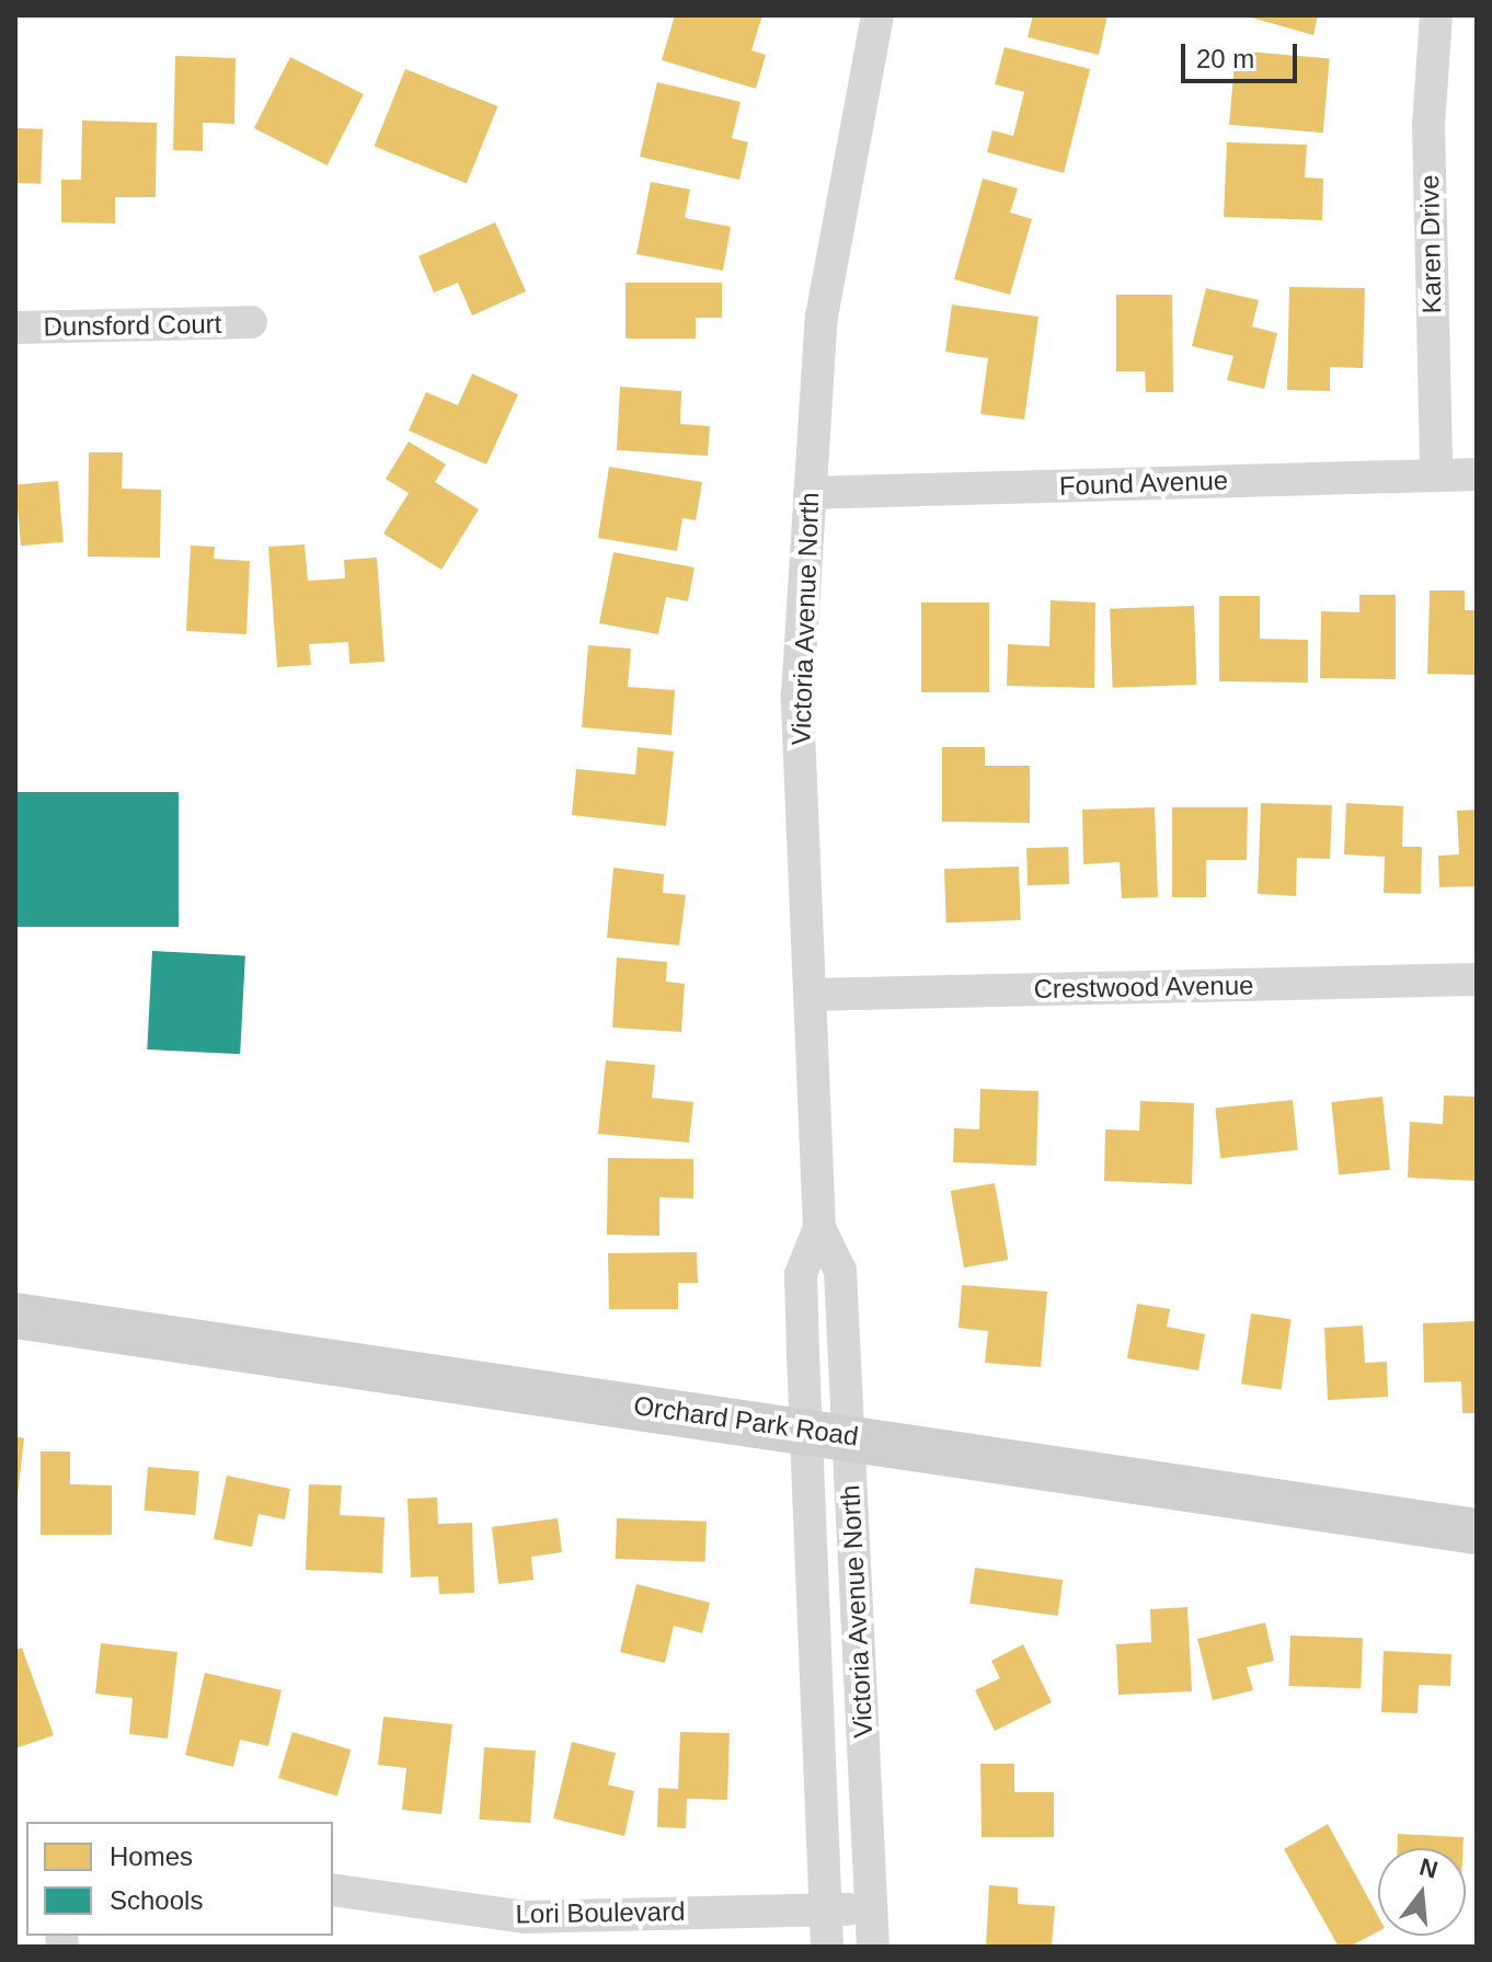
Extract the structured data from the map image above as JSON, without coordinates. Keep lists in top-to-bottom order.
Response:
{
  "streets": {
    "street": [
      "Karen Drive",
      "Dunsford Court",
      "Found Avenue",
      "Victoria Avenue North",
      "Crestwood Avenue",
      "Orchard Park Road",
      "Lori Boulevard"
    ]
  },
  "crossings": [
    ["Karen Drive", "Found Avenue"],
    ["Found Avenue", "Victoria Avenue North"],
    ["Victoria Avenue North", "Crestwood Avenue"],
    ["Victoria Avenue North", "Orchard Park Road"],
    ["Victoria Avenue North", "Lori Boulevard"]
  ],
  "legend": ["Homes", "Schools"],
  "scale_bar": "20 m",
  "north": "top"
}
